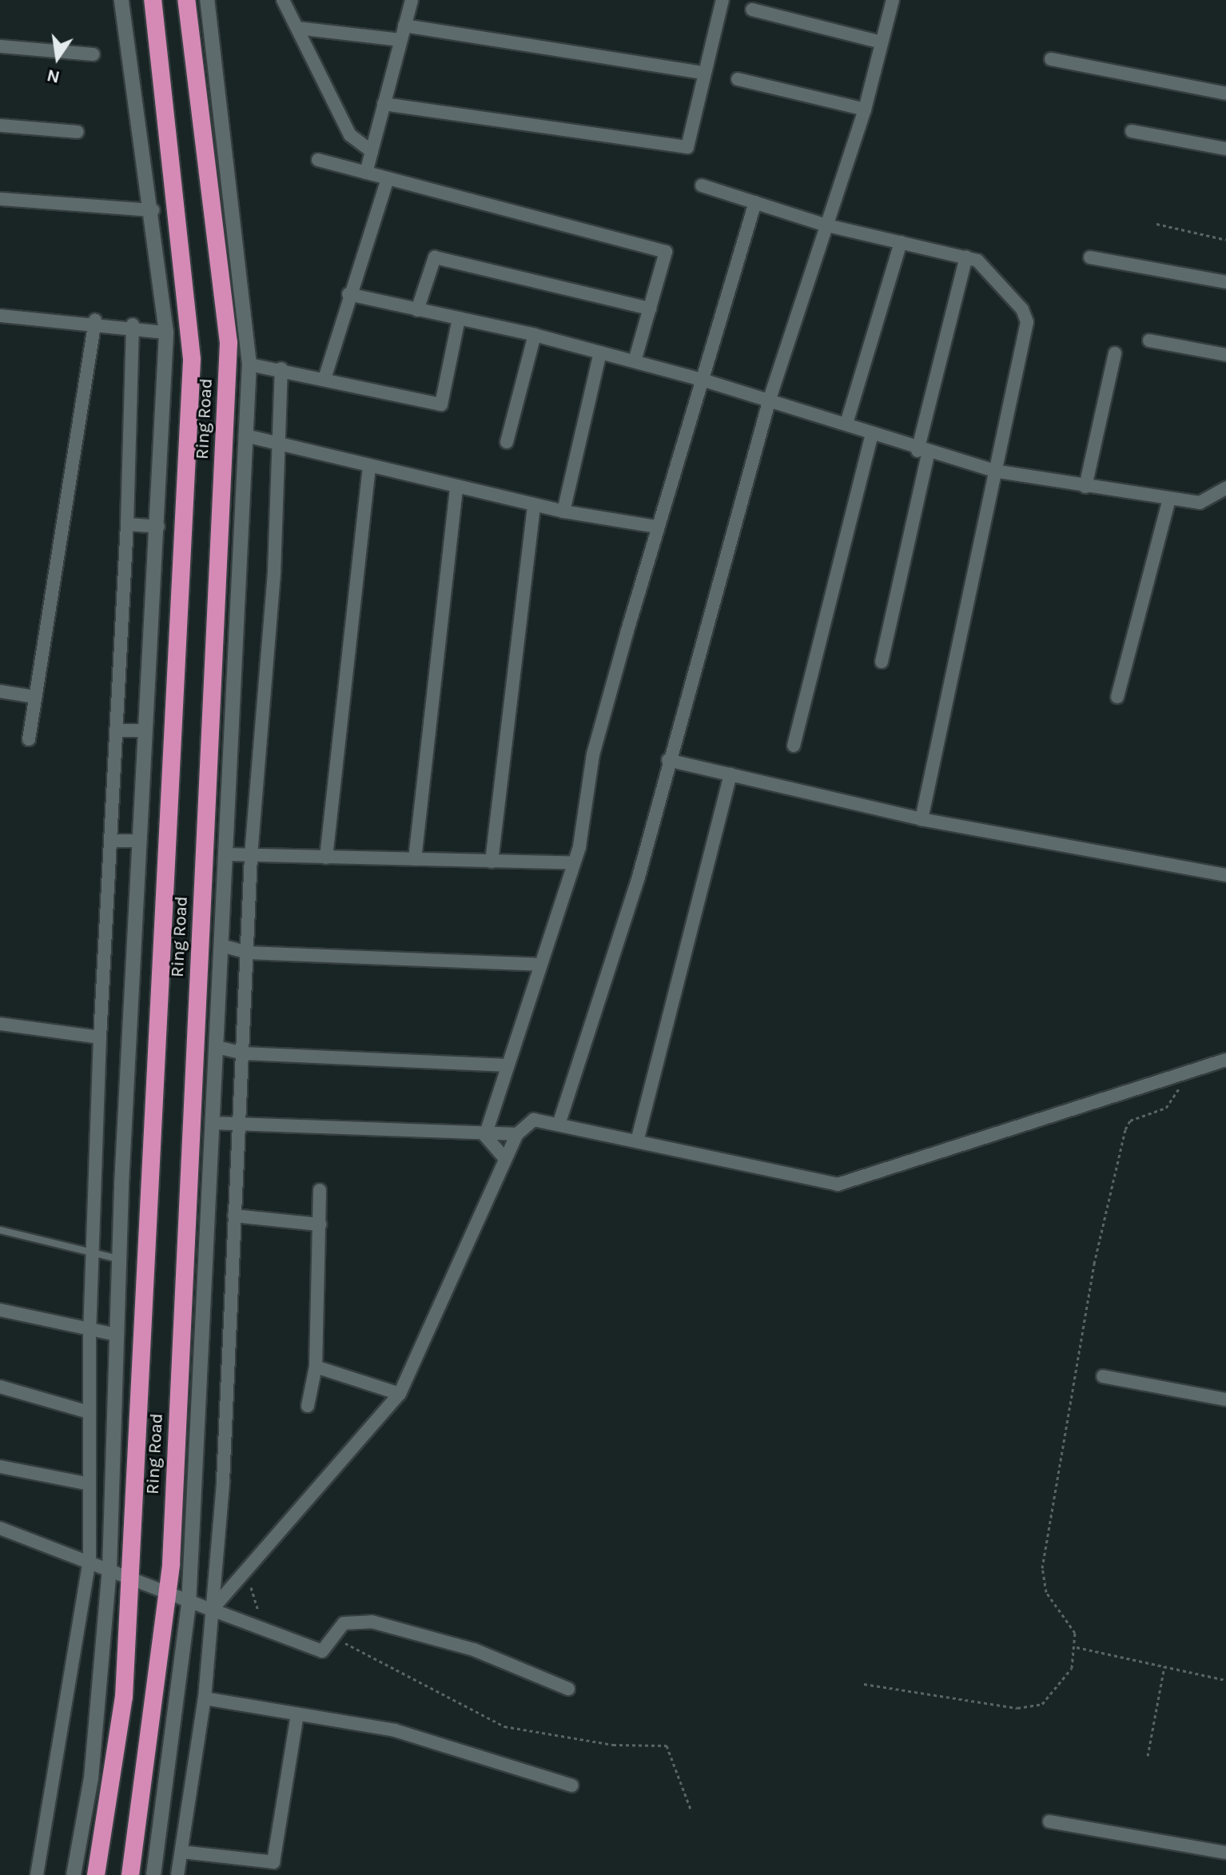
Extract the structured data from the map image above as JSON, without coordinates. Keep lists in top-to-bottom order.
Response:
{
  "streets": {
    "highway": ["Ring Road"]
  },
  "north": "bottom"
}
